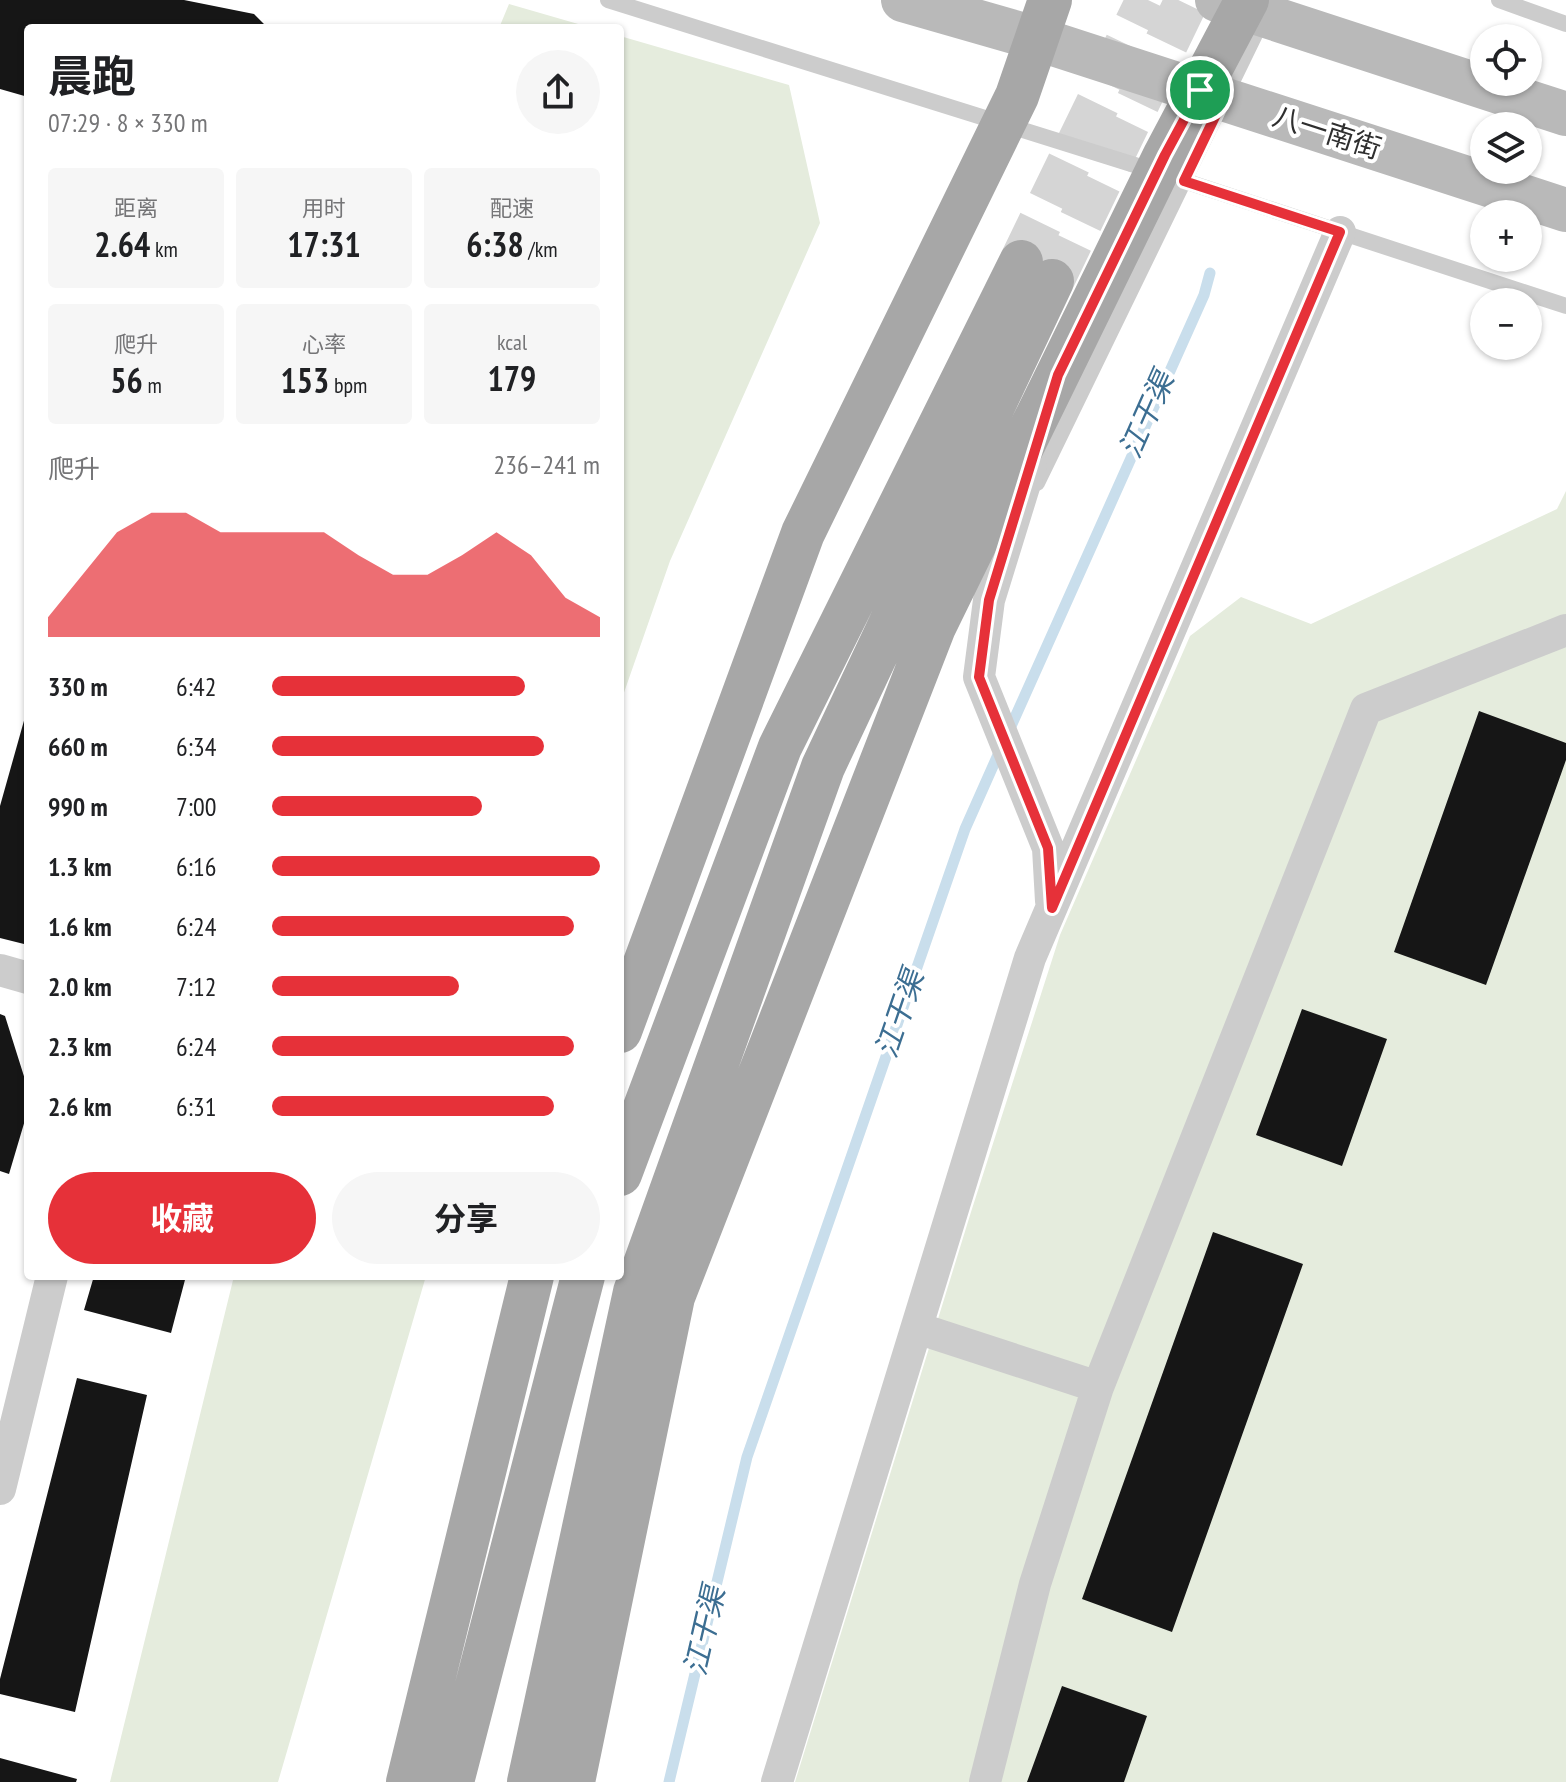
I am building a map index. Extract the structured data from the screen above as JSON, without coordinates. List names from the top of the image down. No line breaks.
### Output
{"streets":{"main road":["八一南街"]},"water":["江干渠"],"page":{"map_buttons":["+","−"],"heading":["晨跑","07:29 · 8 × 330 m"],"stats":[["距离","2.64 km"],["用时","17:31"],["配速","6:38 /km"],["爬升","56 m"],["心率","153 bpm"],["kcal","179"]],"chart":["爬升","236–241 m"],"list":[{"name":"330 m","note":"6:42"},{"name":"660 m","note":"6:34"},{"name":"990 m","note":"7:00"},{"name":"1.3 km","note":"6:16"},{"name":"1.6 km","note":"6:24"},{"name":"2.0 km","note":"7:12"},{"name":"2.3 km","note":"6:24"},{"name":"2.6 km","note":"6:31"}],"buttons":["收藏","分享"]}}
